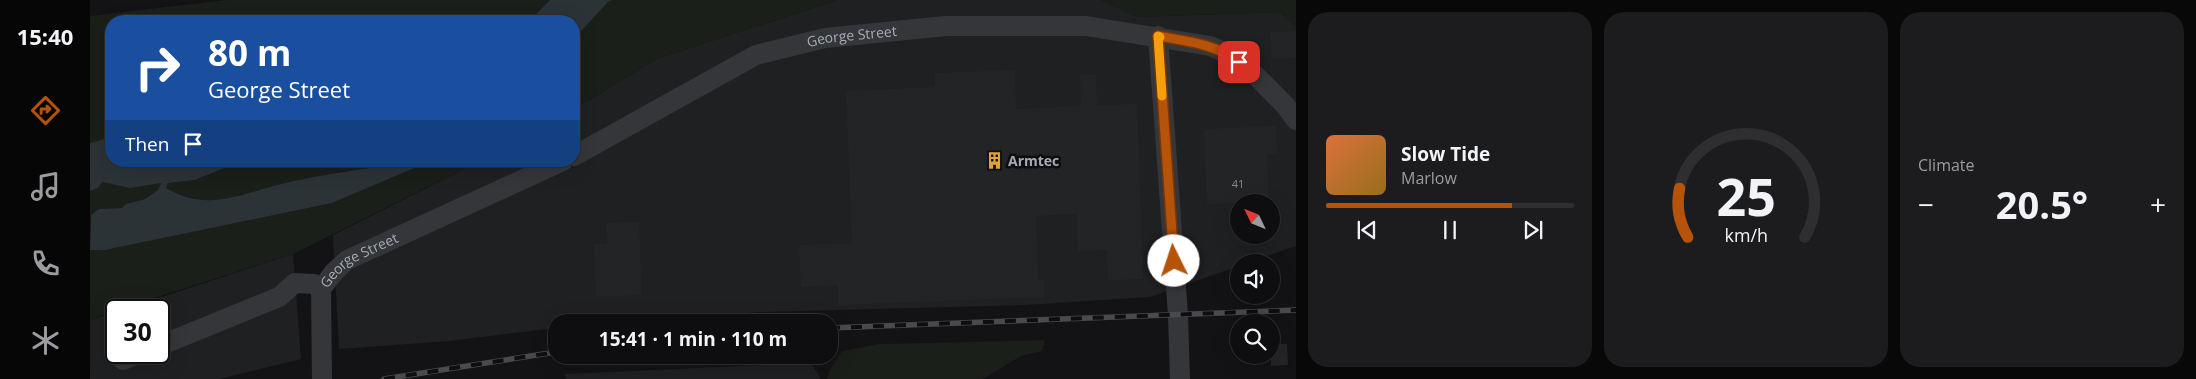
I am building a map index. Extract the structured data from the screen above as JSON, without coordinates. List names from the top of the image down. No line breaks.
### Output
{"streets":{"street":["George Street"]},"places":{"building":["Armtec"]},"house_numbers":["41"],"north":"top left","page":{"tabs":"15:40","tile":"Climate","turn":["80 m","George Street"],"then":"Then","song":["Slow Tide","Marlow"],"heat":["−","20.5°","+"],"limit":"30","trip":"15:41 · 1 min · 110 m","gauge":["25","km/h"]}}
